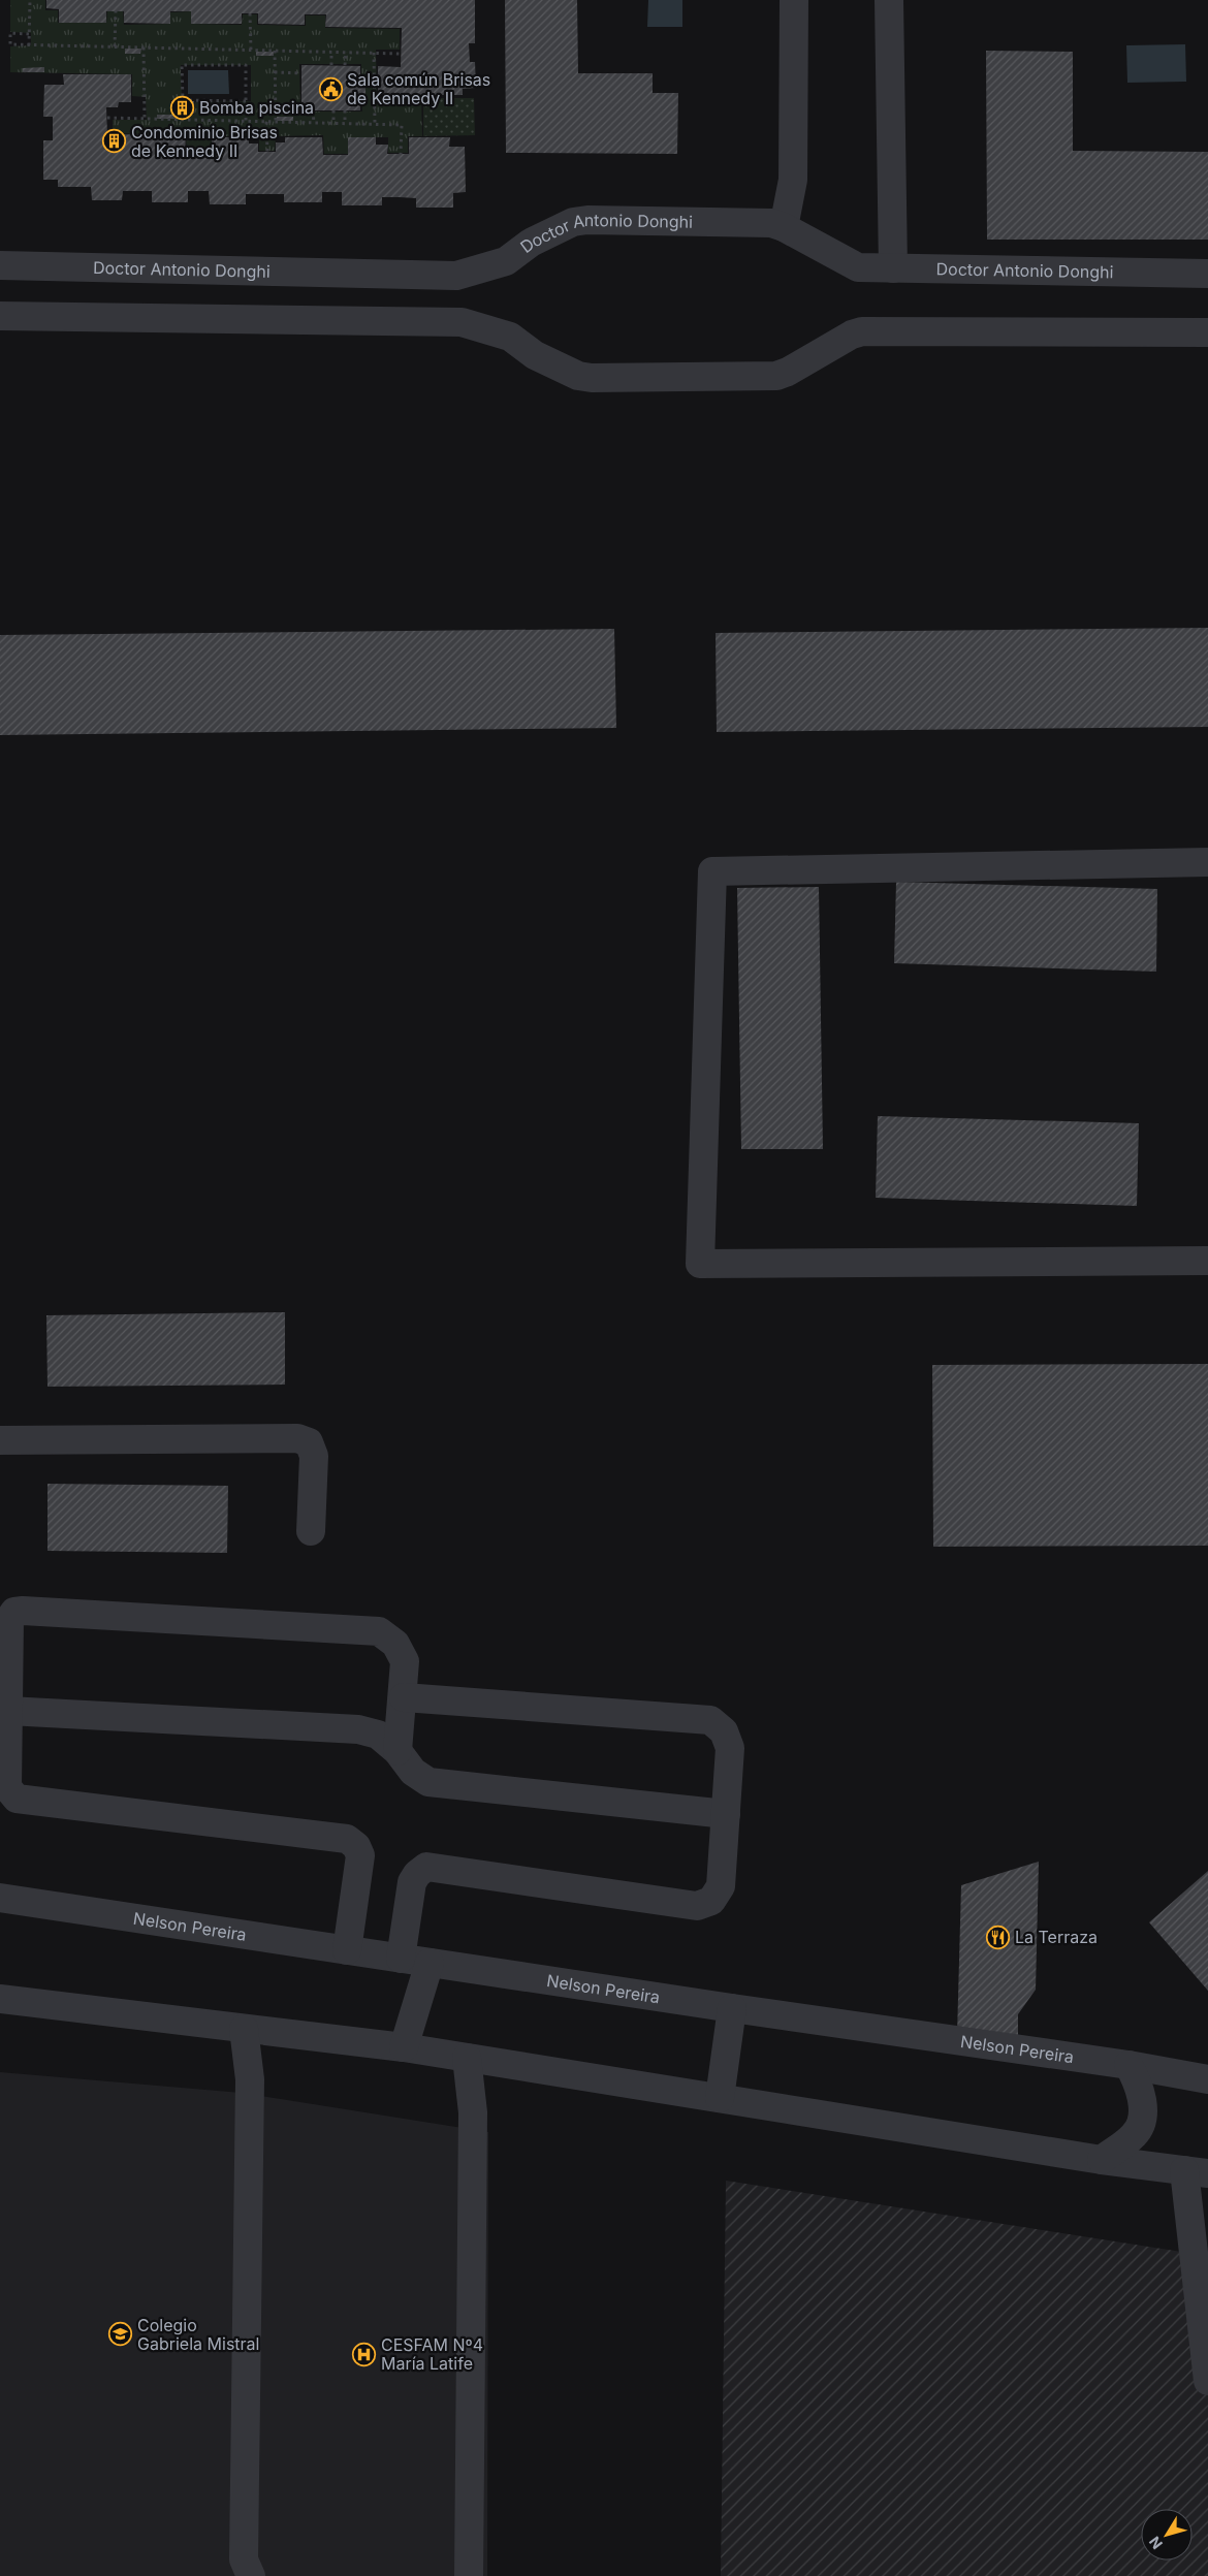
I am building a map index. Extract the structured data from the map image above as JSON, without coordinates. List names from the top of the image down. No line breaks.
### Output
{"streets":{"street":["Doctor Antonio Donghi","Nelson Pereira"]},"places":{"public building":["Sala común Brisas de Kennedy II"],"building":["Bomba piscina","Condominio Brisas de Kennedy II"],"restaurant":["La Terraza"],"school or university":["Colegio Gabriela Mistral"],"hospital":["CESFAM Nº4 María Latife"]},"north":"bottom left"}
